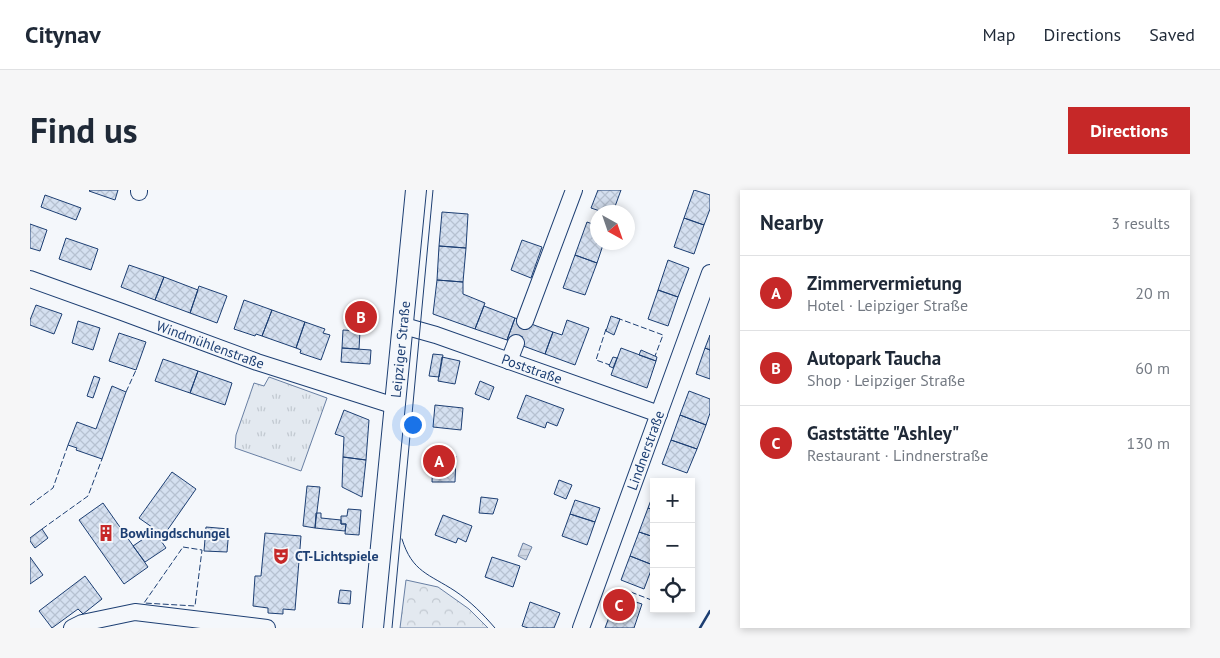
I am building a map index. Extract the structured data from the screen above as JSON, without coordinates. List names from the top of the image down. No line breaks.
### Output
{"streets":{"main road":["Leipziger Straße"],"street":["Windmühlenstraße","Poststraße","Lindnerstraße"]},"crossings":[["Windmühlenstraße","Leipziger Straße"],["Leipziger Straße","Poststraße"],["Poststraße","Lindnerstraße"]],"places":{"building":["Bowlingdschungel"],"theatre":["CT-Lichtspiele"]},"north":"bottom right","page":{"header":"Citynav","nav":["Map","Directions","Saved"],"title":"Find us","buttons":"Directions","heading":["Nearby","3 results"],"list":[{"mark":"A","name":"Zimmervermietung","note":"Hotel · Leipziger Straße","value":"20 m"},{"mark":"B","name":"Autopark Taucha","note":"Shop · Leipziger Straße","value":"60 m"},{"mark":"C","name":"Gaststätte \"Ashley\"","note":"Restaurant · Lindnerstraße","value":"130 m"}],"pins":["B","A","C"],"map_buttons":["+","−"]}}
